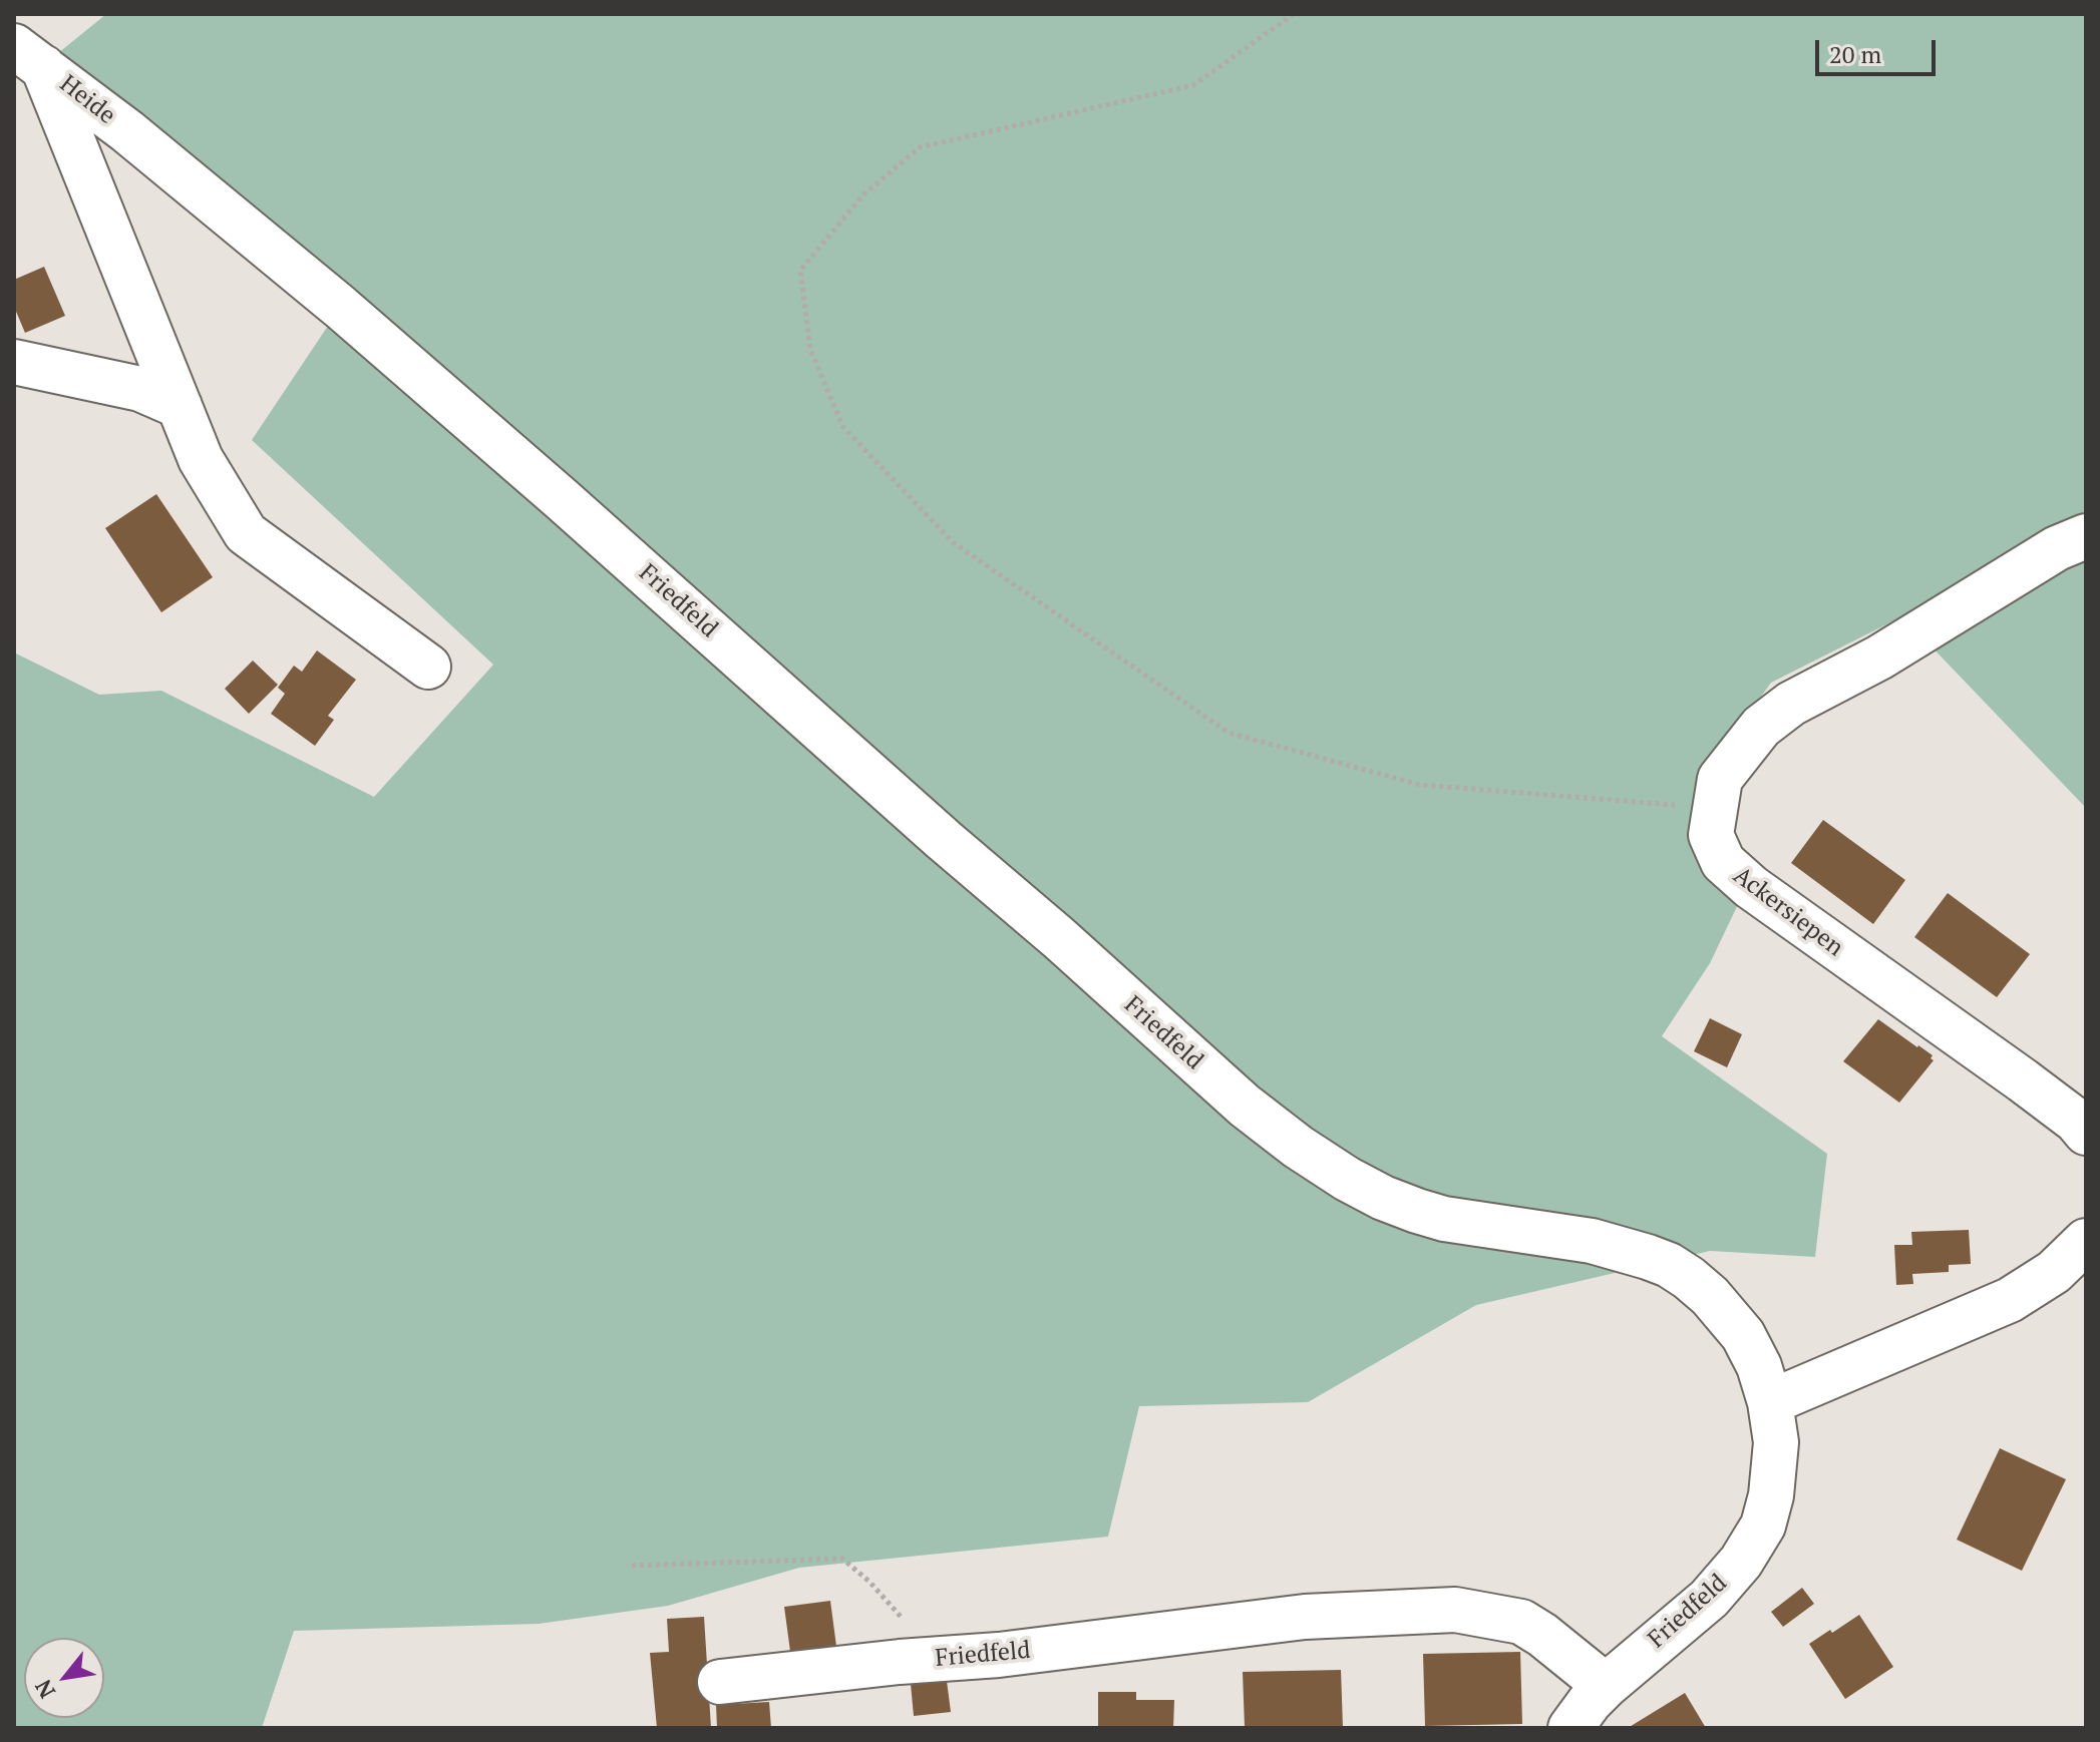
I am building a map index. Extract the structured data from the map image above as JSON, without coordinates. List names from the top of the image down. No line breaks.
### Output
{"streets":{"street":["Heide","Friedfeld","Ackersiepen"]},"crossings":[["Heide","Friedfeld"]],"scale_bar":"20 m","north":"bottom left"}
